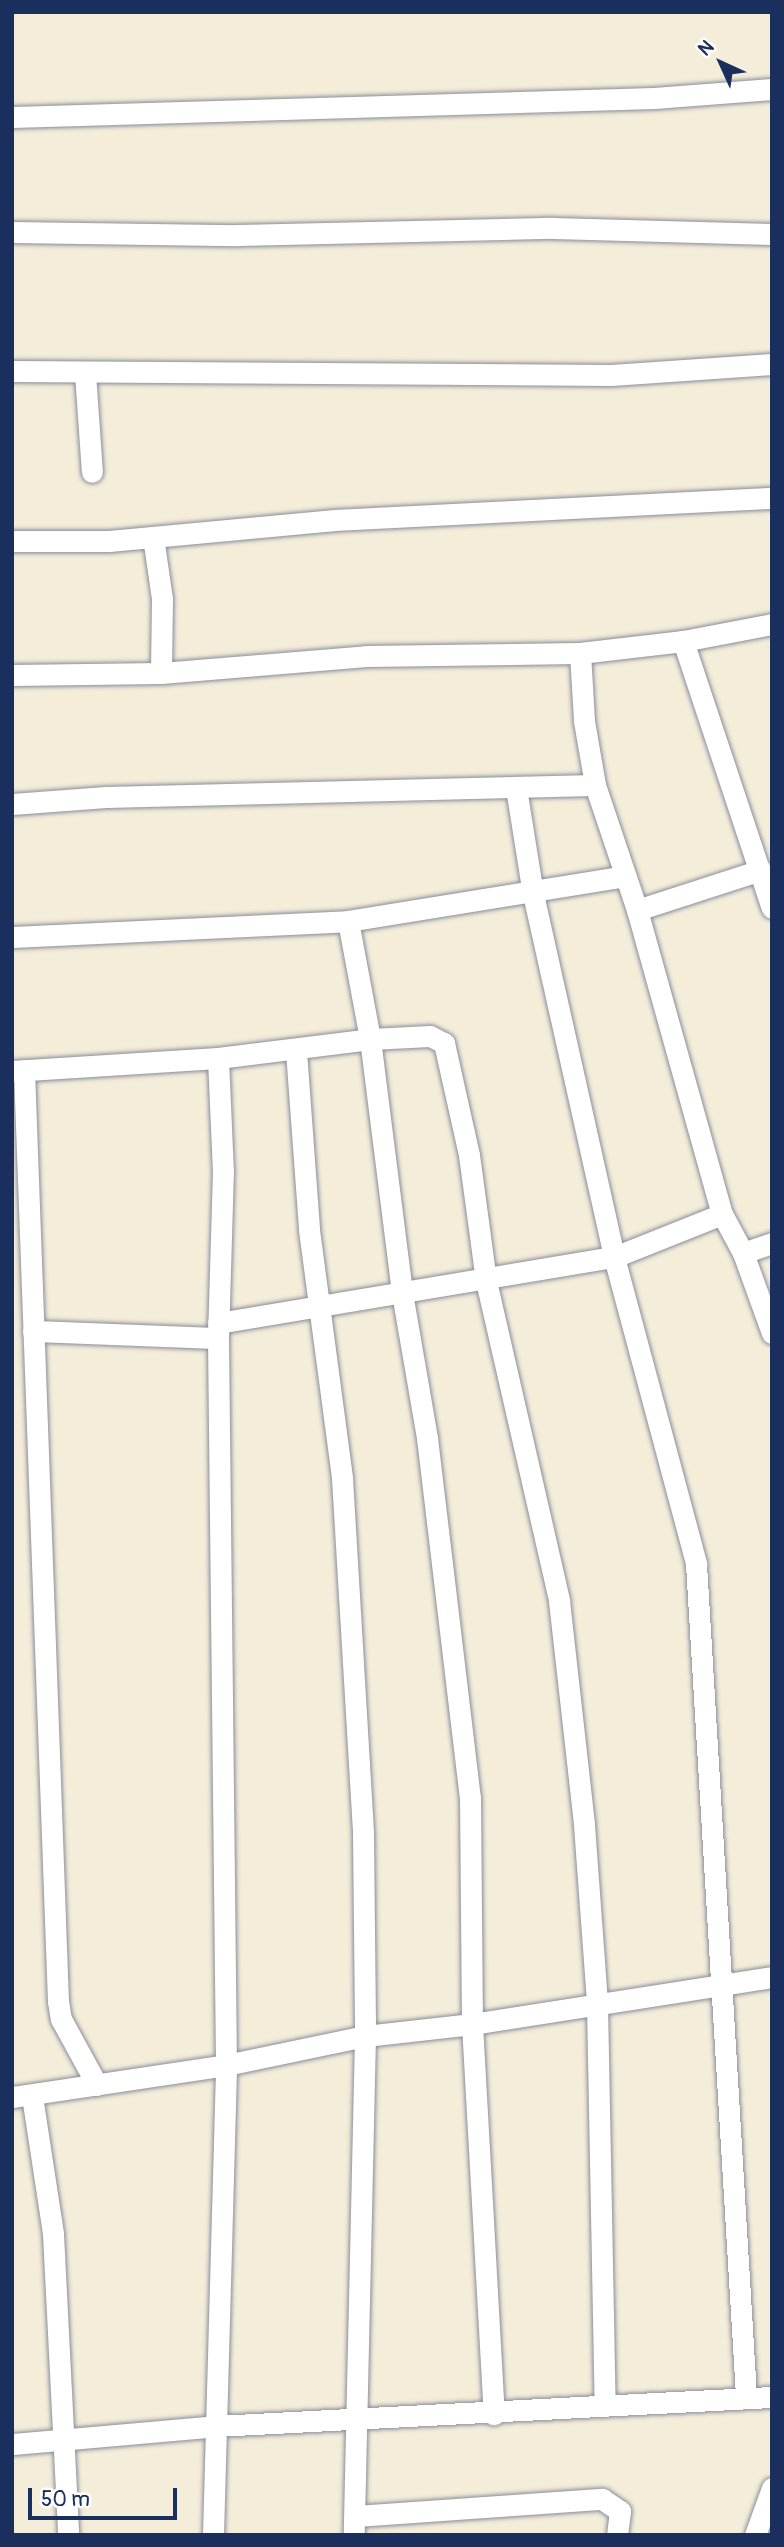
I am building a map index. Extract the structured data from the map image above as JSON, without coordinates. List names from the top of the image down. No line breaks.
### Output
{"scale_bar":"50 m","north":"top left"}
